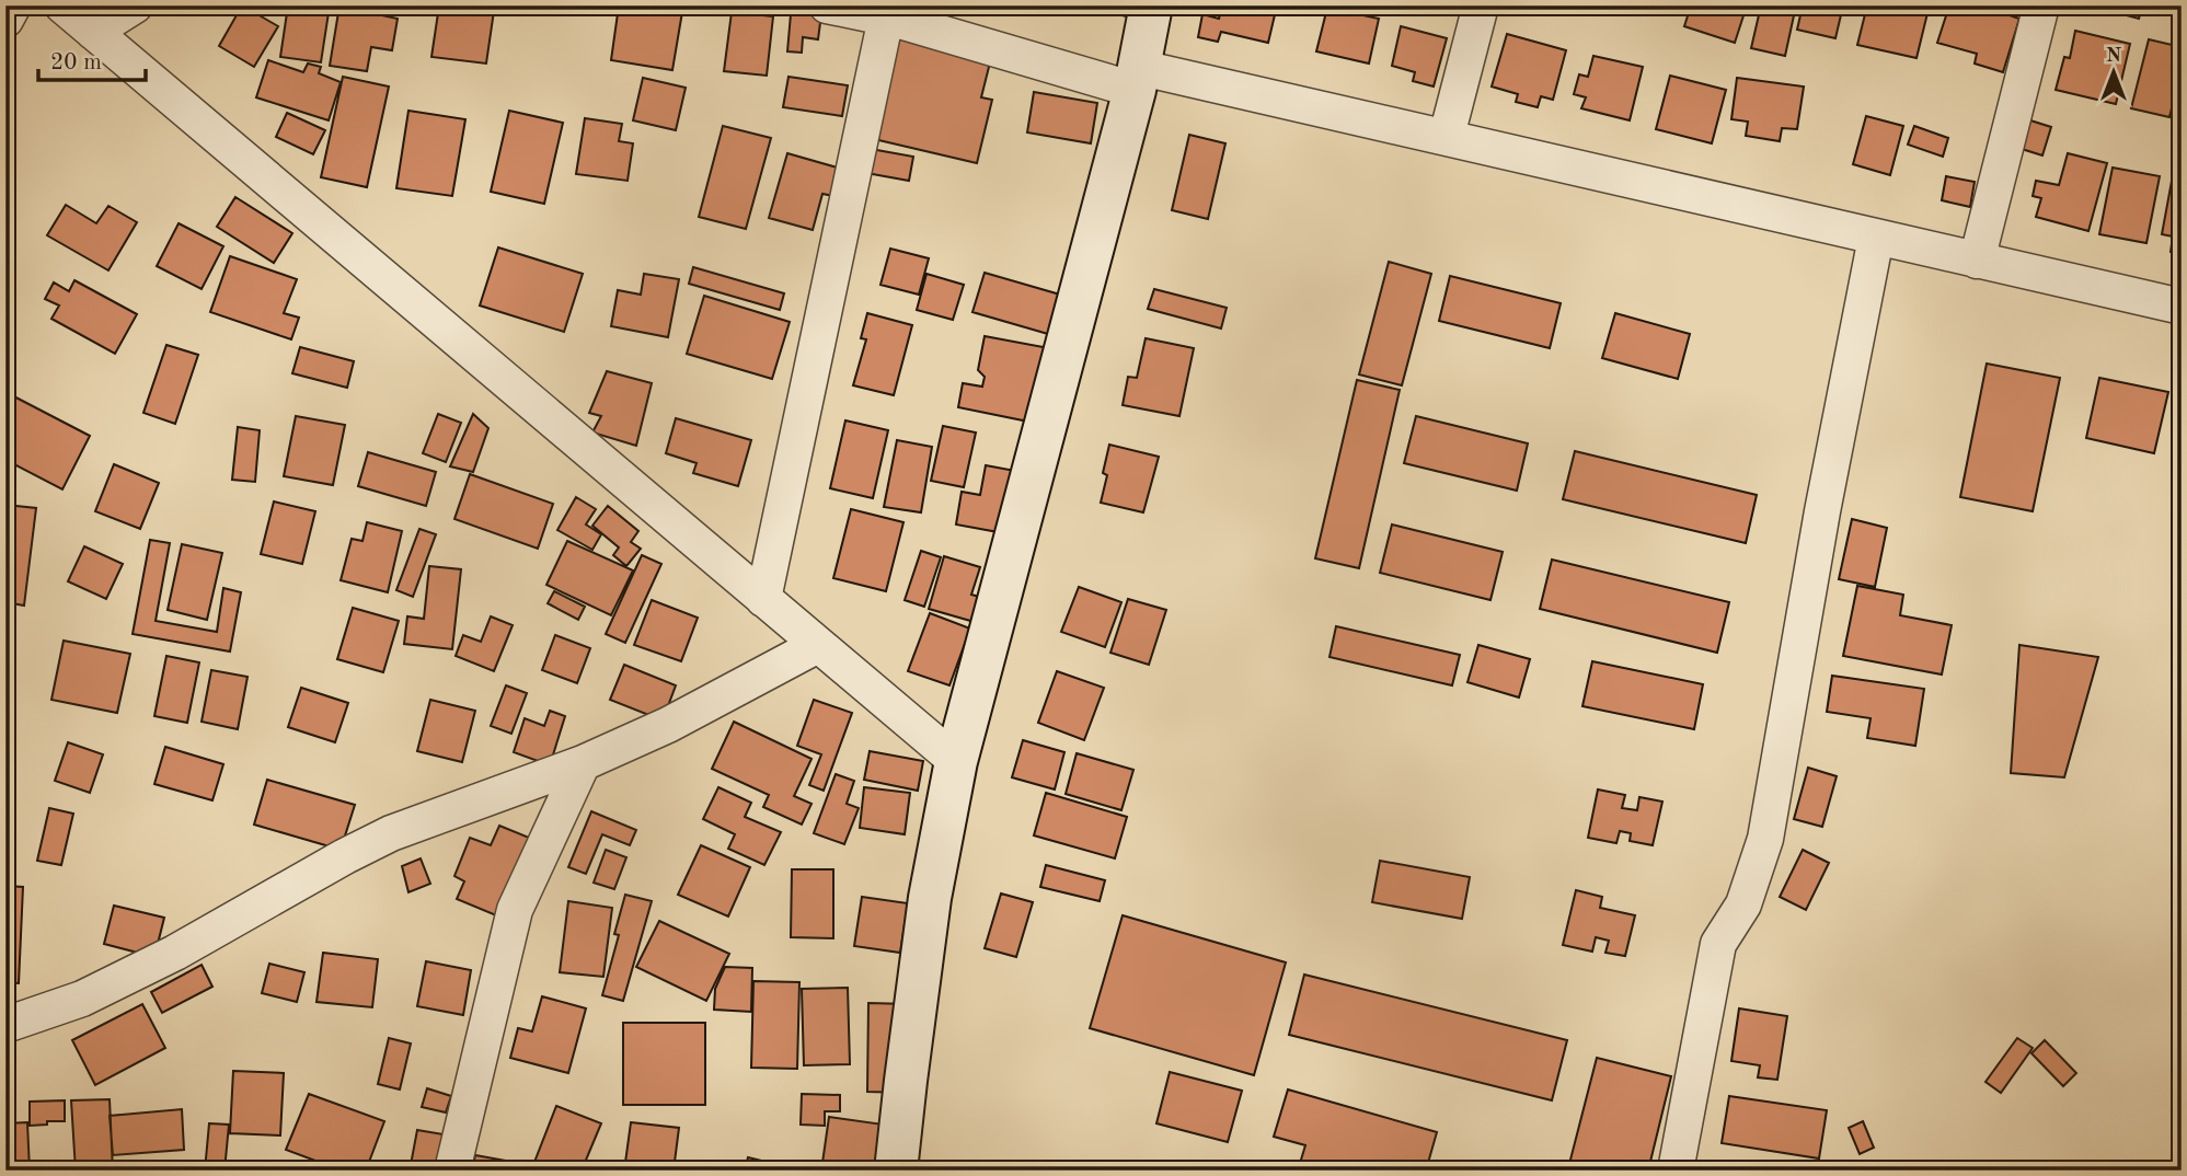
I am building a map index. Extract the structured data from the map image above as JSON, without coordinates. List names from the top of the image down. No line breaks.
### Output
{"scale_bar":"20 m","north":"top"}
